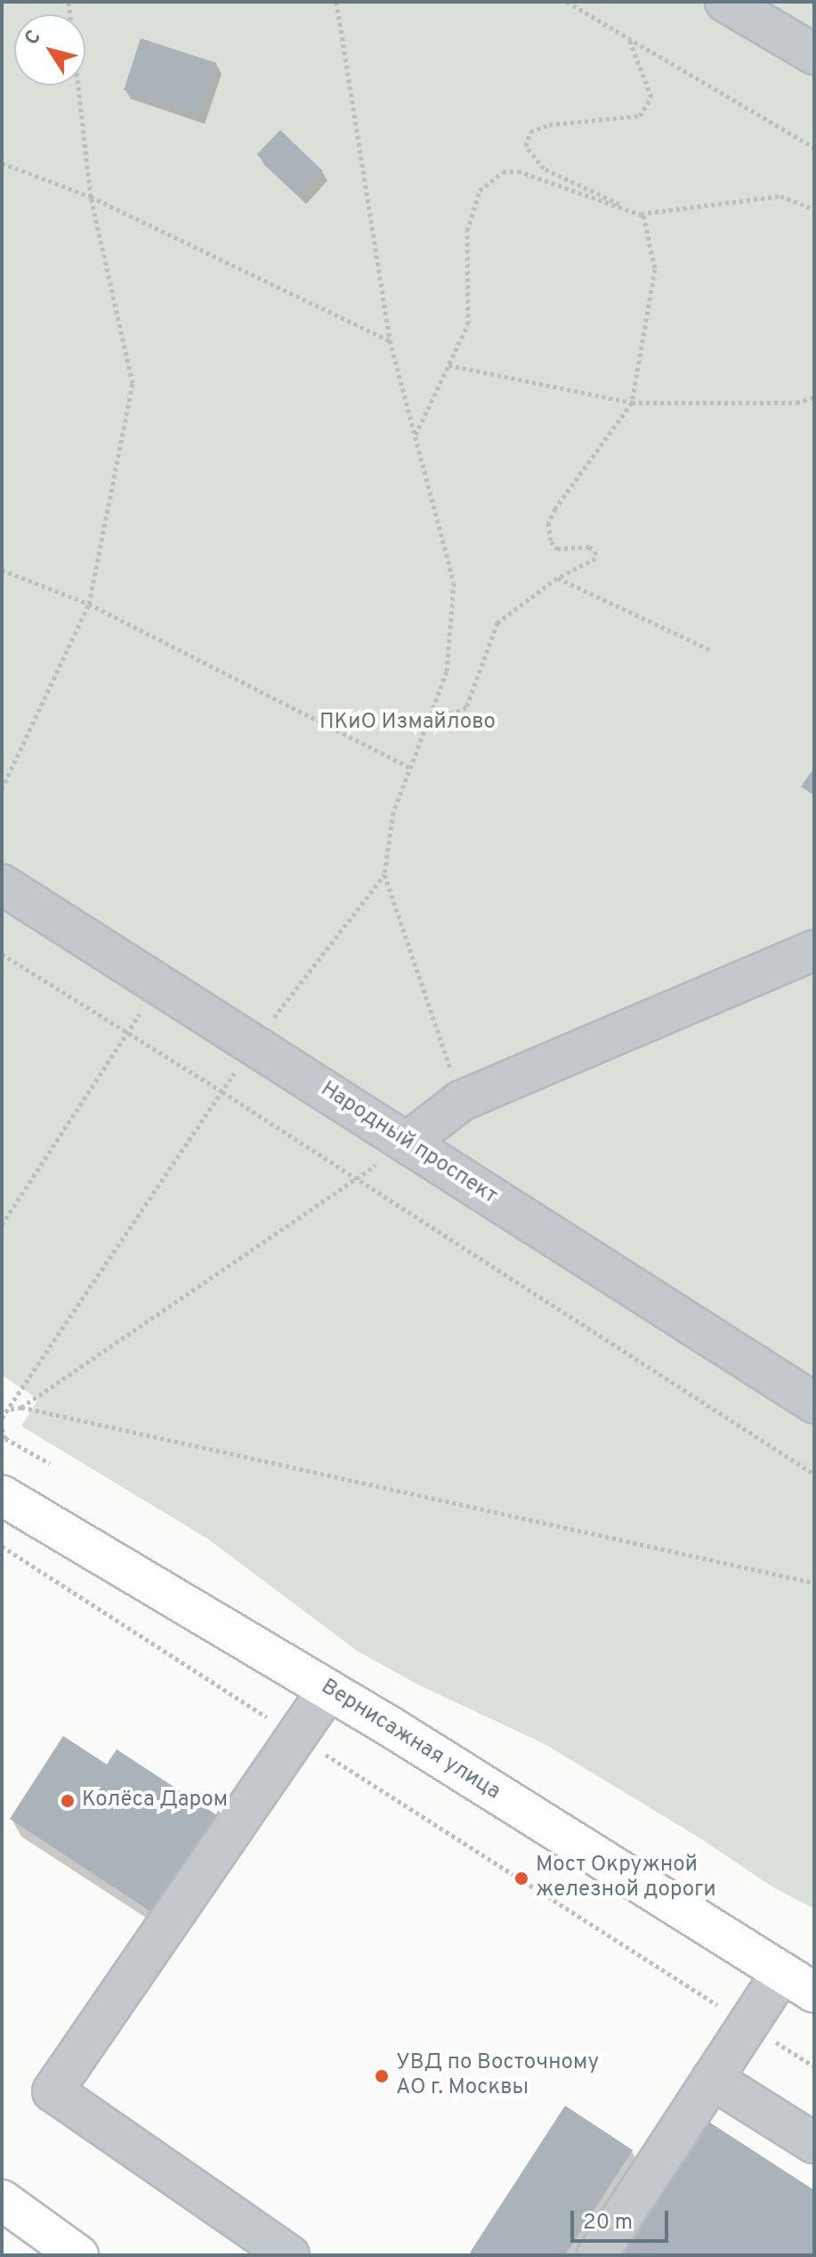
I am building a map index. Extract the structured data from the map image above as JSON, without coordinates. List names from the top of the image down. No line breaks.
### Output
{"streets":{"main road":["Вернисажная улица"],"street":["Народный проспект"]},"parks":["ПКиО Измайлово"],"places":["Колёса Даром","Мост Окружной железной дороги","УВД по Восточному АО г. Москвы"],"scale_bar":"20 m","north":"top left"}
